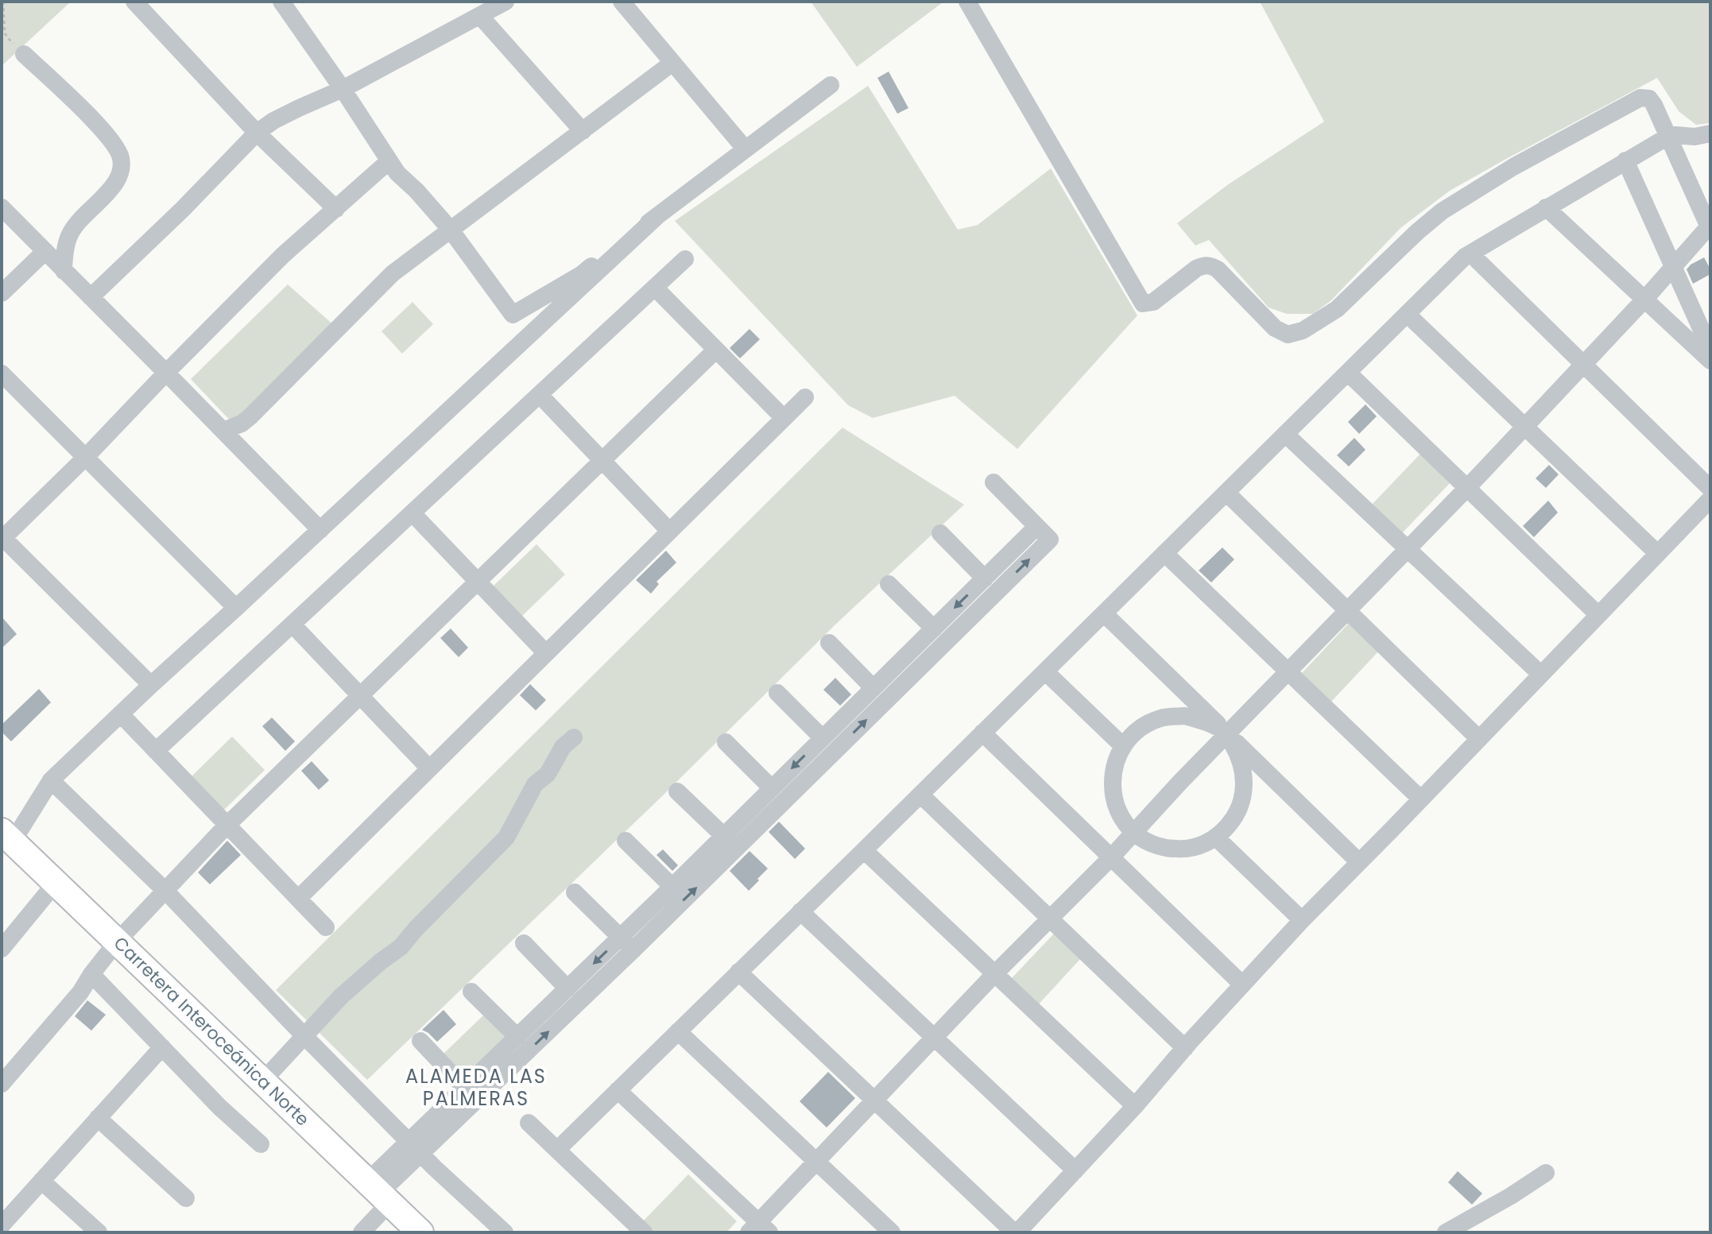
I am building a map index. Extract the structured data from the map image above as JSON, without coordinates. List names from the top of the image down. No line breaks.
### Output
{"streets":{"highway":["Carretera Interoceánica Norte"]},"districts":["ALAMEDA LAS PALMERAS"]}
